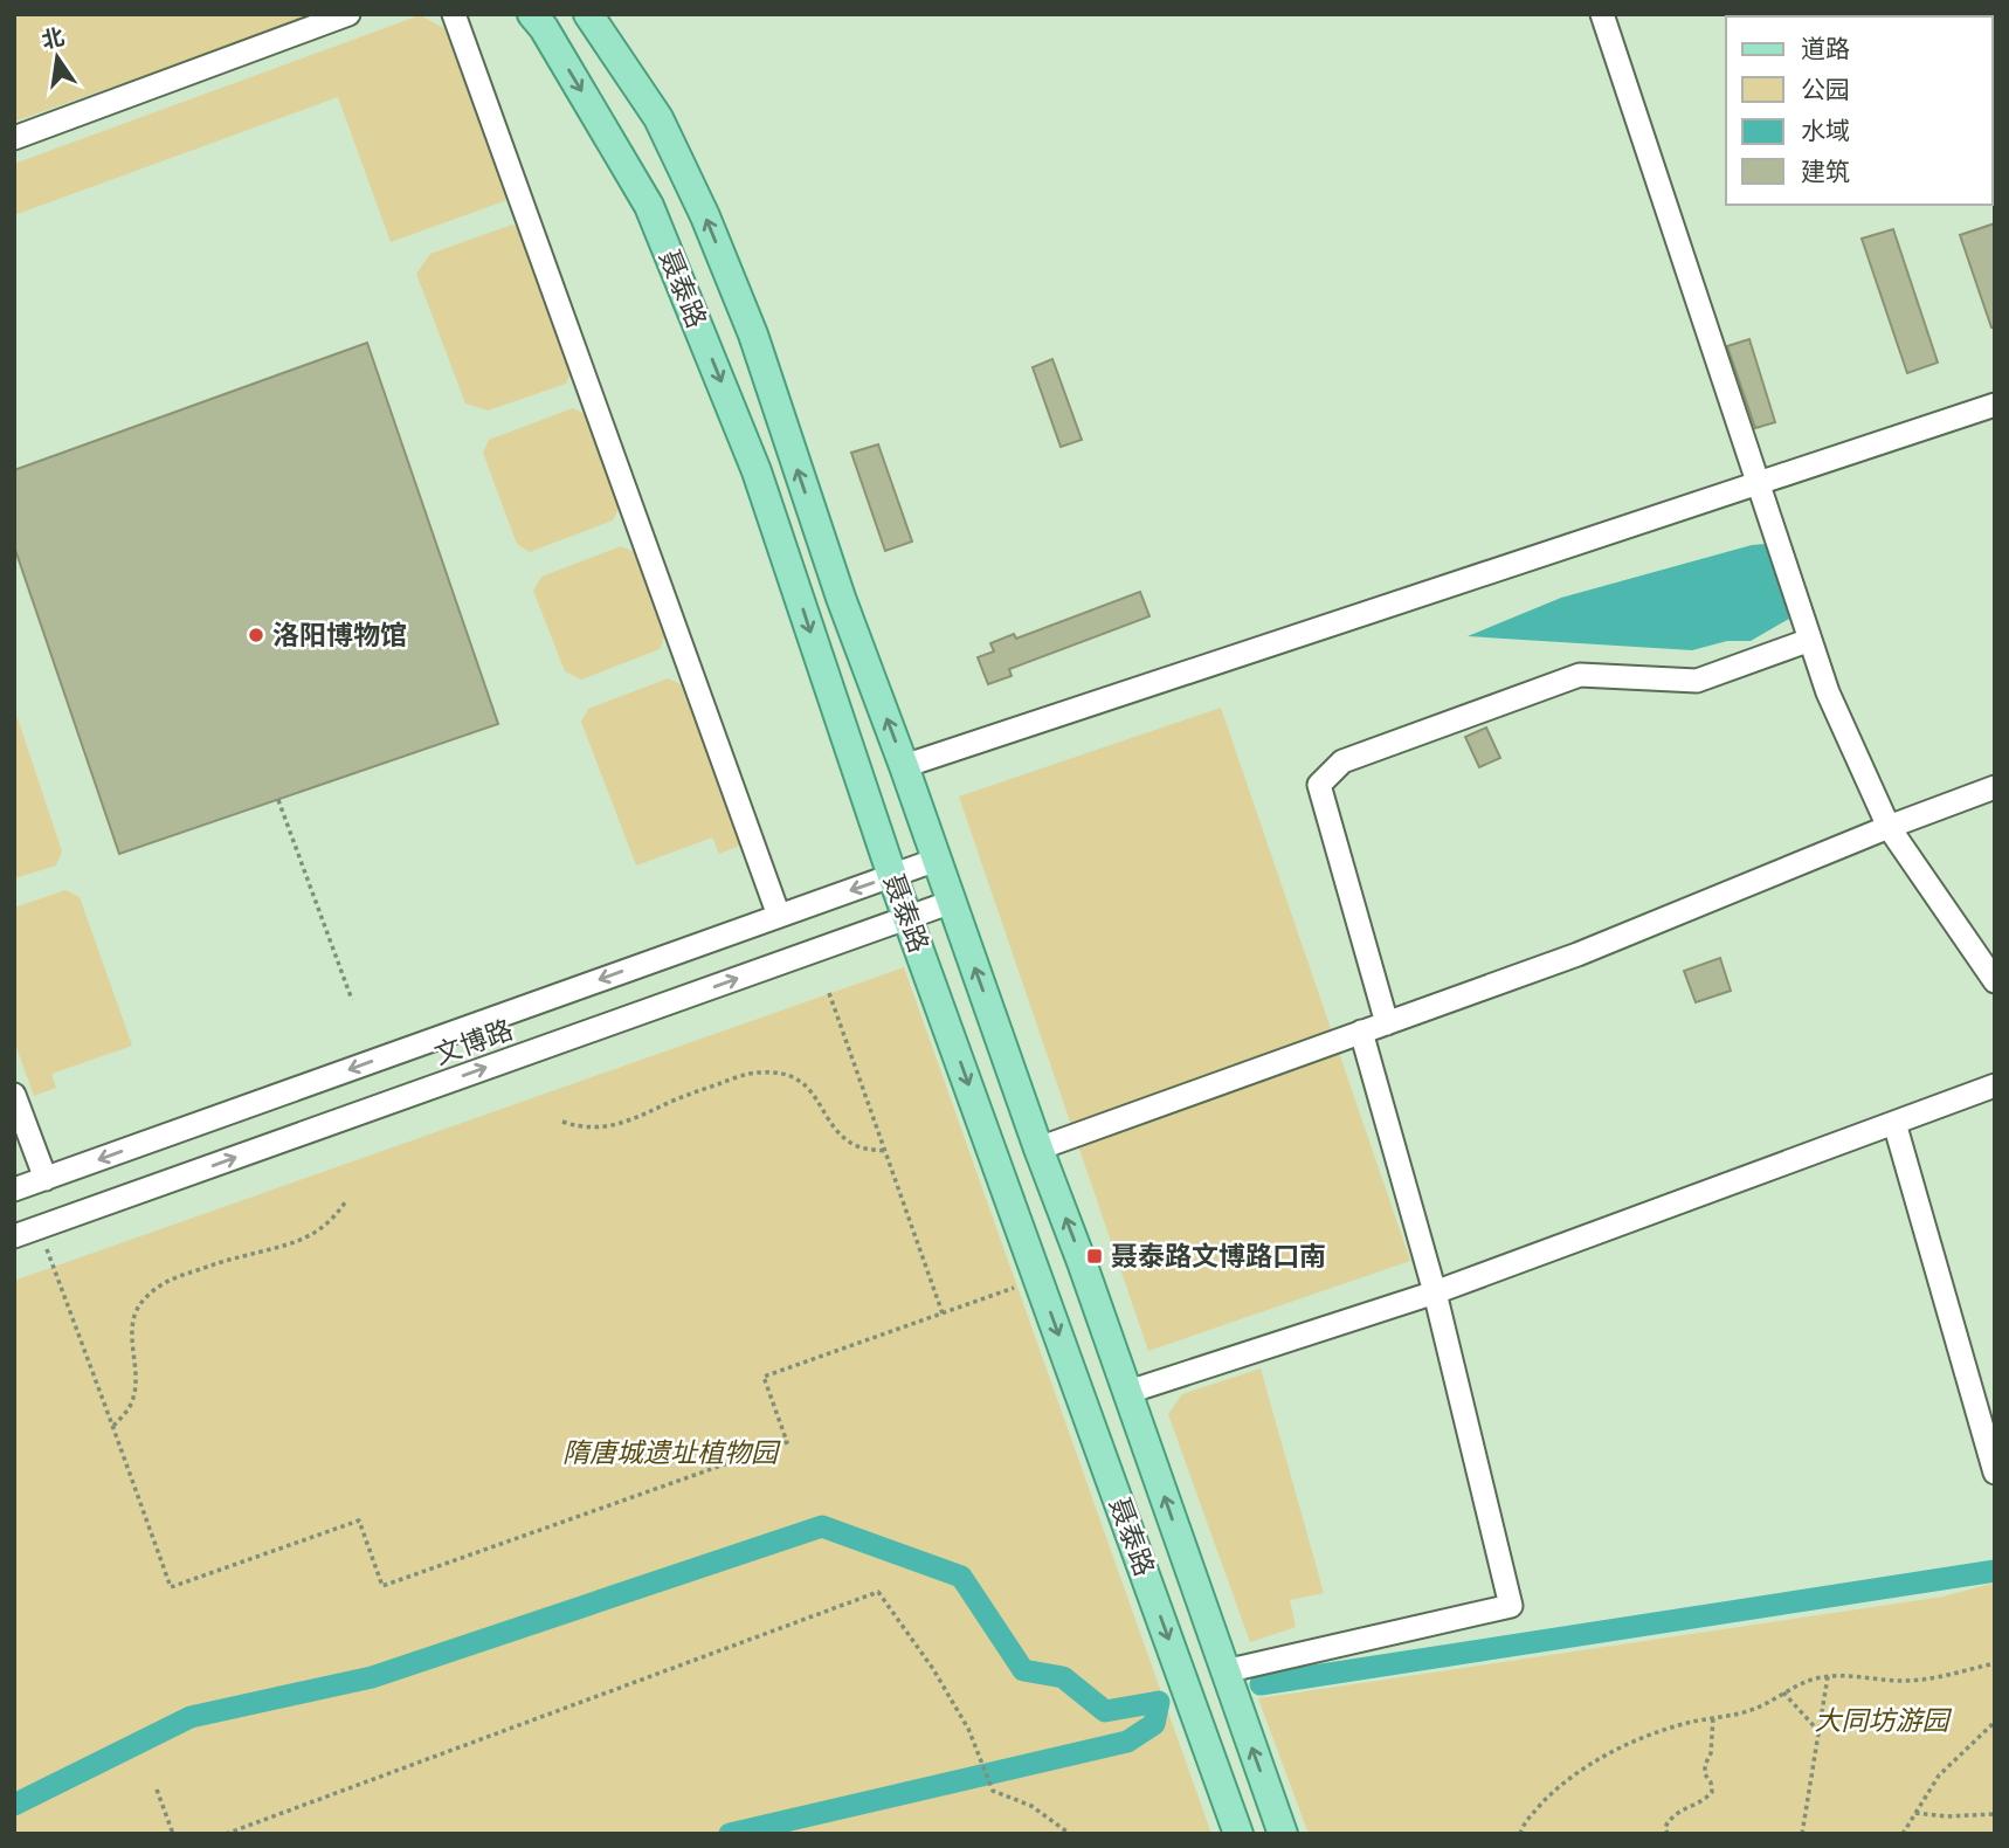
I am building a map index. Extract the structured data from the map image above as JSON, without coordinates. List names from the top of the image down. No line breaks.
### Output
{"streets":{"main road":["聂泰路"],"street":["文博路"]},"crossings":[["聂泰路","文博路"]],"parks":["隋唐城遗址植物园","大同坊游园"],"places":{"other":["洛阳博物馆"],"transit":["聂泰路文博路口南"]},"legend":["道路","公园","水域","建筑"],"north":"top"}
